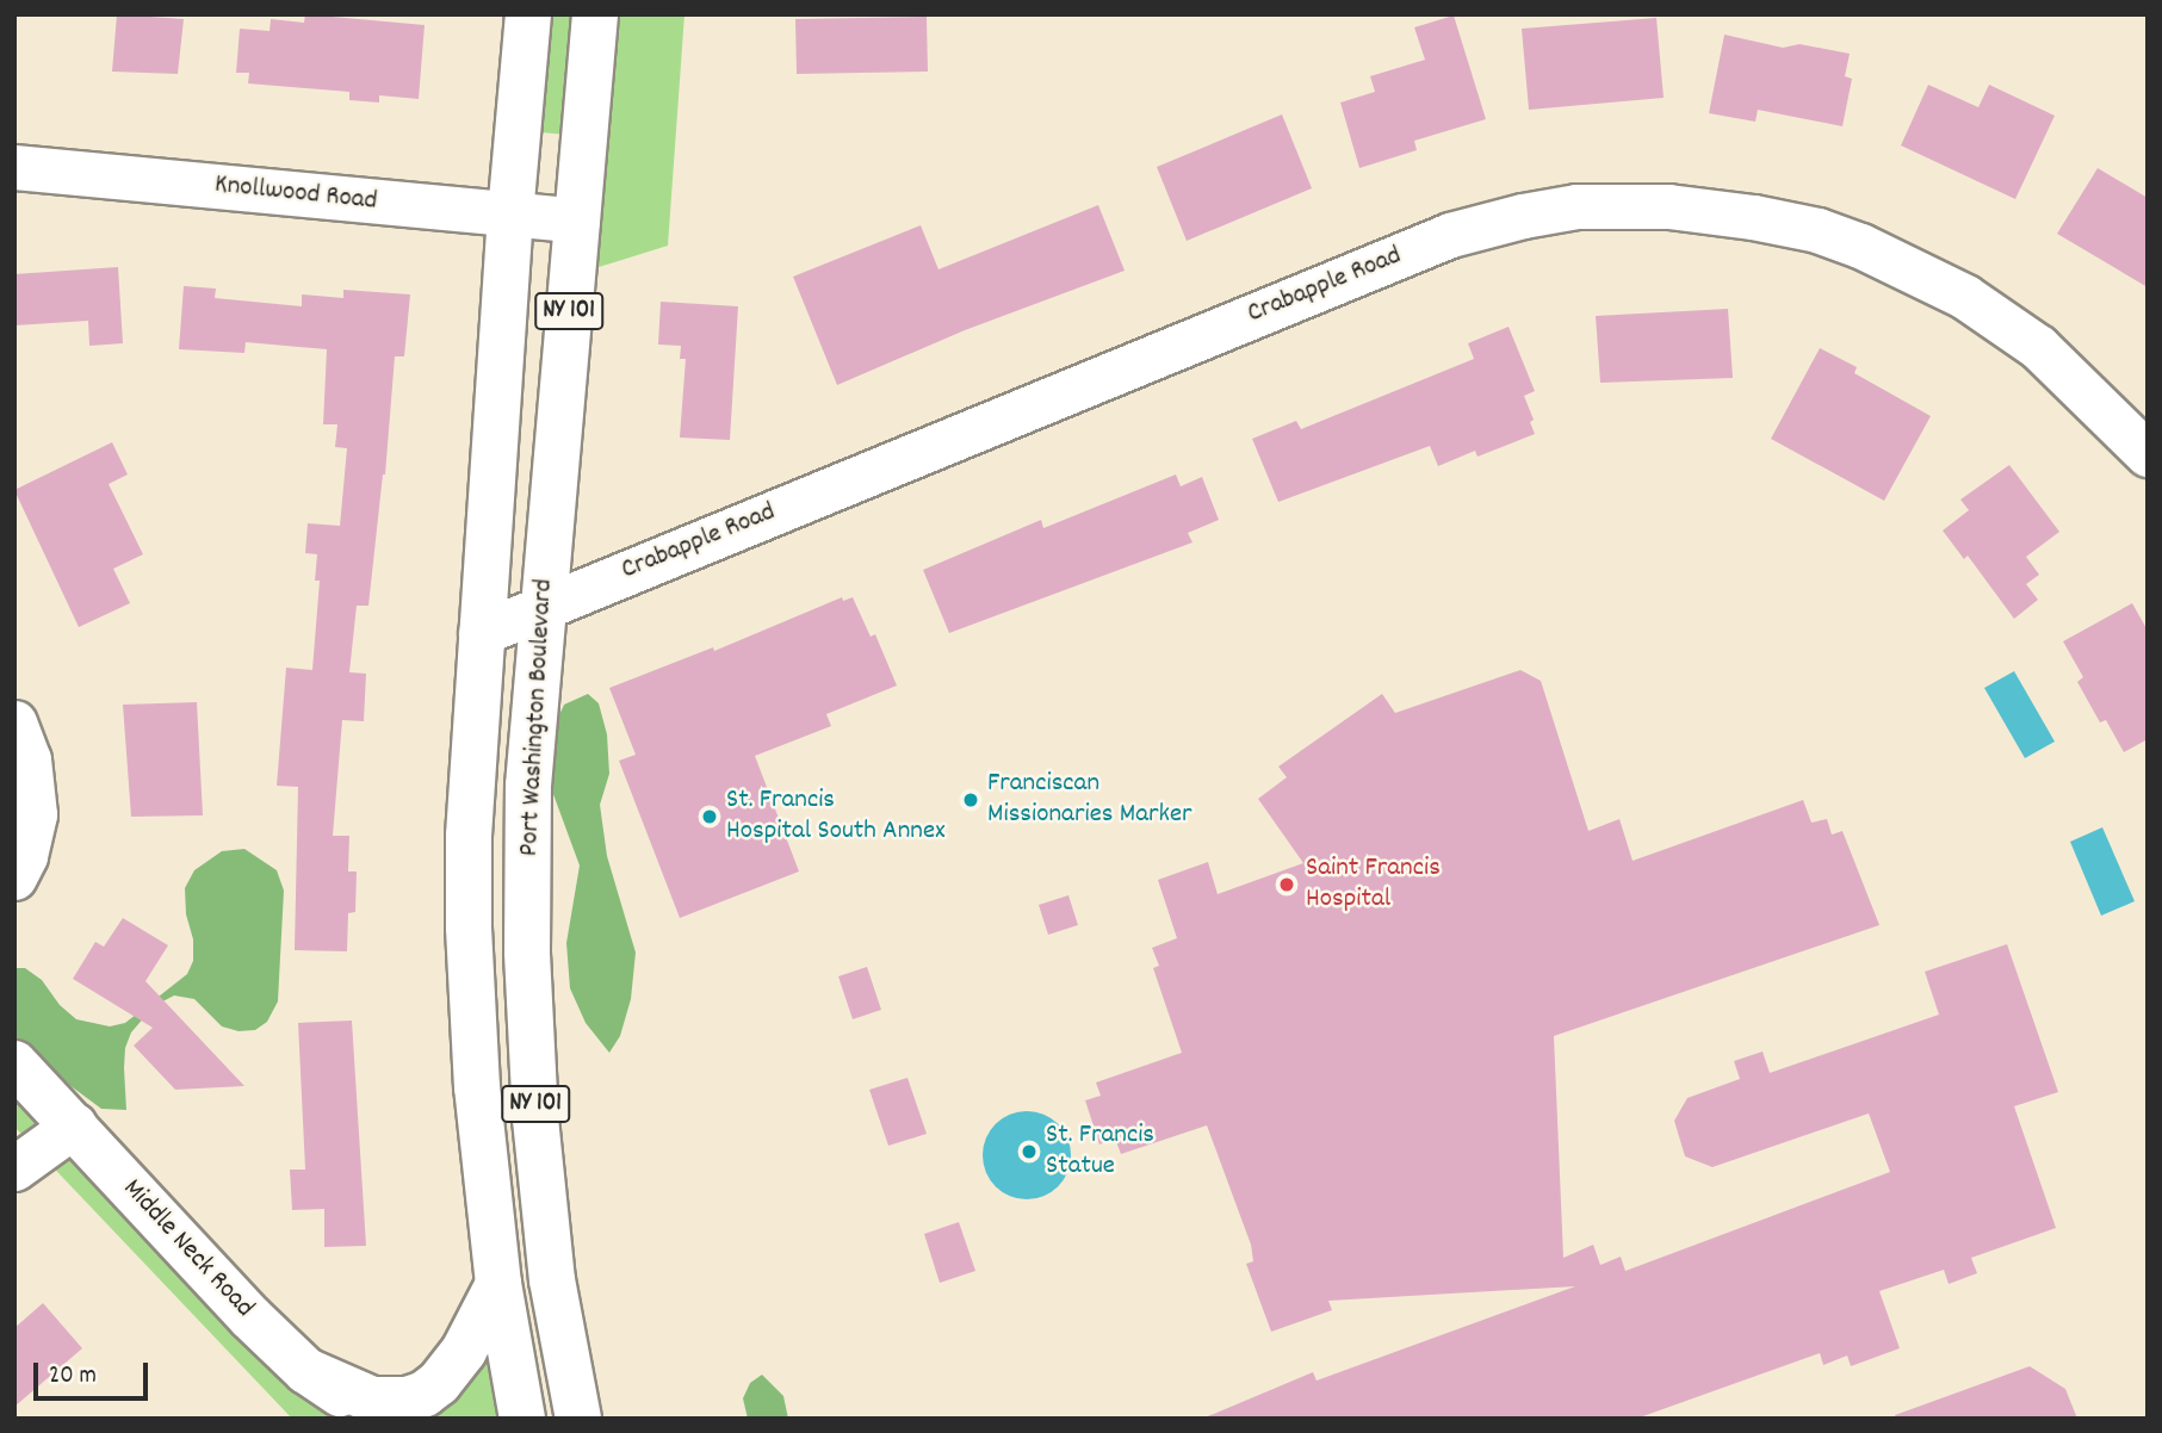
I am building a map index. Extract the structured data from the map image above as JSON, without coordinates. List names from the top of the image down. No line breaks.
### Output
{"streets":{"main road":["NY 101","Port Washington Boulevard","Middle Neck Road"],"street":["Knollwood Road","Crabapple Road"]},"crossings":[["Knollwood Road","NY 101"],["Knollwood Road","Port Washington Boulevard"],["Crabapple Road","NY 101"],["Crabapple Road","Port Washington Boulevard"]],"places":["Franciscan Missionaries Marker","St. Francis Hospital South Annex","Saint Francis Hospital","St. Francis Statue"],"scale_bar":"20 m"}
